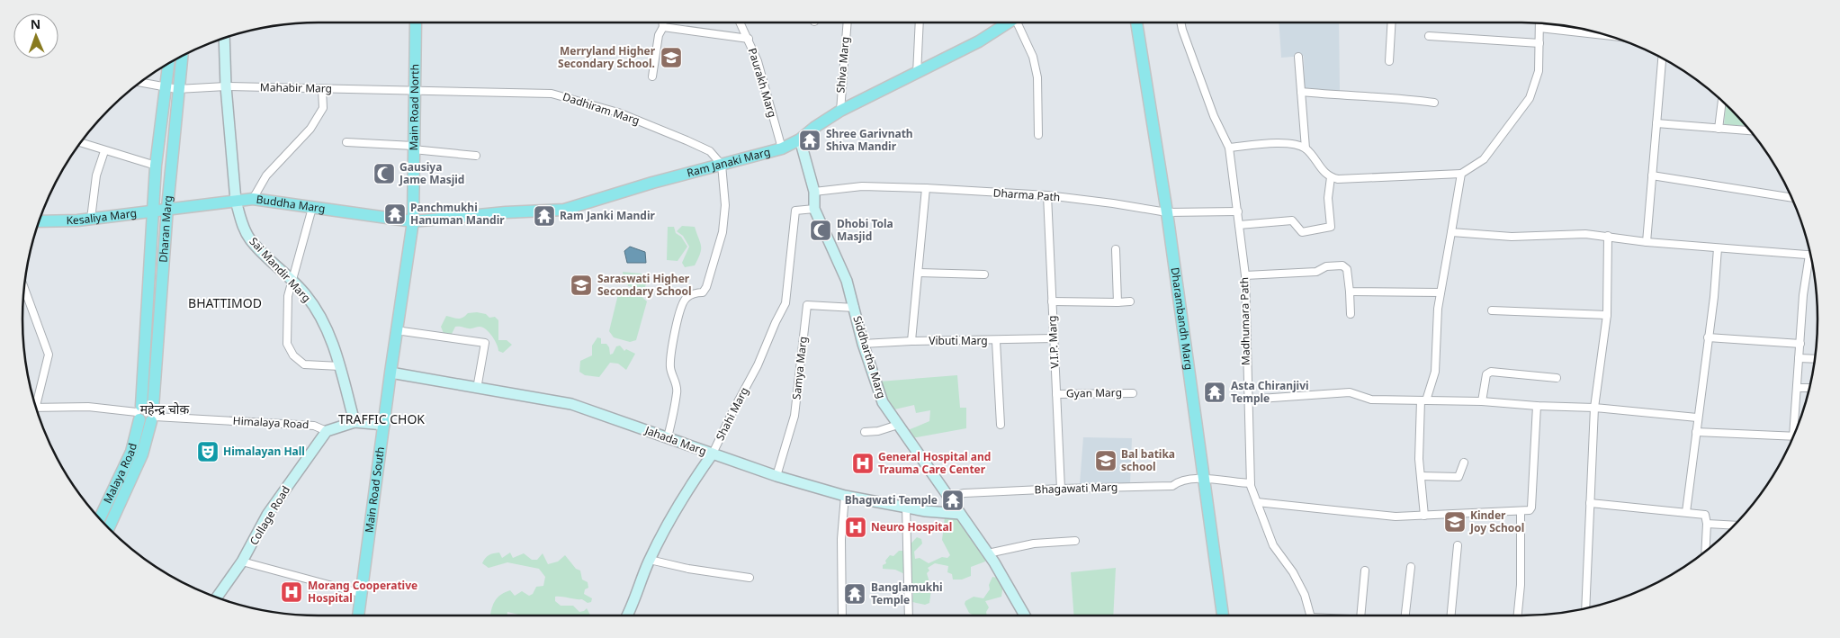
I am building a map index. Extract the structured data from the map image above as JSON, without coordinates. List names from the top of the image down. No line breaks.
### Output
{"streets":{"main road":["Main Road North","Ram Janaki Marg","Buddha Marg","Kesaliya Marg","Dharan Marg","Dharambandh Marg","Malaya Road","Main Road South"],"street":["Shiva Marg","Paurakh Marg","Mahabir Marg","Dadhiram Marg","Dharma Path","Sai Mandir Marg","Madhumara Path","Vibuti Marg","V.I.P. Marg","Siddhartha Marg","Samya Marg","Gyan Marg","Shahi Marg","Himalaya Road","Jahada Marg","Bhagawati Marg","Collage Road"]},"crossings":[["Shiva Marg","Ram Janaki Marg"],["Paurakh Marg","Ram Janaki Marg"],["Mahabir Marg","Main Road North"],["Mahabir Marg","Dadhiram Marg"],["Mahabir Marg","Dharan Marg"],["Mahabir Marg","Sai Mandir Marg"],["Main Road North","Dadhiram Marg"],["Main Road North","Ram Janaki Marg"],["Main Road North","Buddha Marg"],["Main Road North","Main Road South"],["Dadhiram Marg","Ram Janaki Marg"],["Ram Janaki Marg","Buddha Marg"],["Ram Janaki Marg","Siddhartha Marg"],["Ram Janaki Marg","Main Road South"],["Dharma Path","Dharambandh Marg"],["Dharma Path","Madhumara Path"],["Dharma Path","V.I.P. Marg"],["Dharma Path","Siddhartha Marg"],["Buddha Marg","Kesaliya Marg"],["Buddha Marg","Dharan Marg"],["Buddha Marg","Sai Mandir Marg"],["Buddha Marg","Main Road South"],["Kesaliya Marg","Dharan Marg"],["Dharan Marg","Himalaya Road"],["Dharan Marg","Malaya Road"],["Sai Mandir Marg","Himalaya Road"],["Dharambandh Marg","Bhagawati Marg"],["Madhumara Path","Bhagawati Marg"],["Vibuti Marg","V.I.P. Marg"],["Vibuti Marg","Siddhartha Marg"],["V.I.P. Marg","Gyan Marg"],["V.I.P. Marg","Bhagawati Marg"],["Siddhartha Marg","Samya Marg"],["Siddhartha Marg","Shahi Marg"],["Siddhartha Marg","Jahada Marg"],["Siddhartha Marg","Bhagawati Marg"],["Samya Marg","Jahada Marg"],["Shahi Marg","Jahada Marg"],["Himalaya Road","Main Road South"],["Himalaya Road","Collage Road"],["Jahada Marg","Main Road South"]],"districts":["BHATTIMOD","महेन्द्र चोक","TRAFFIC CHOK"],"places":{"school or university":["Merryland Higher Secondary School.","Saraswati Higher Secondary School","Bal batika school","Kinder Joy School"],"temple":["Shree Garivnath Shiva Mandir","Panchmukhi Hanuman Mandir","Ram Janki Mandir","Asta Chiranjivi Temple","Bhagwati Temple","Banglamukhi Temple"],"mosque":["Gausiya Jame Masjid","Dhobi Tola Masjid"],"theatre":["Himalayan Hall"],"hospital":["General Hospital and Trauma Care Center","Neuro Hospital","Morang Cooperative Hospital"]},"north":"top"}
